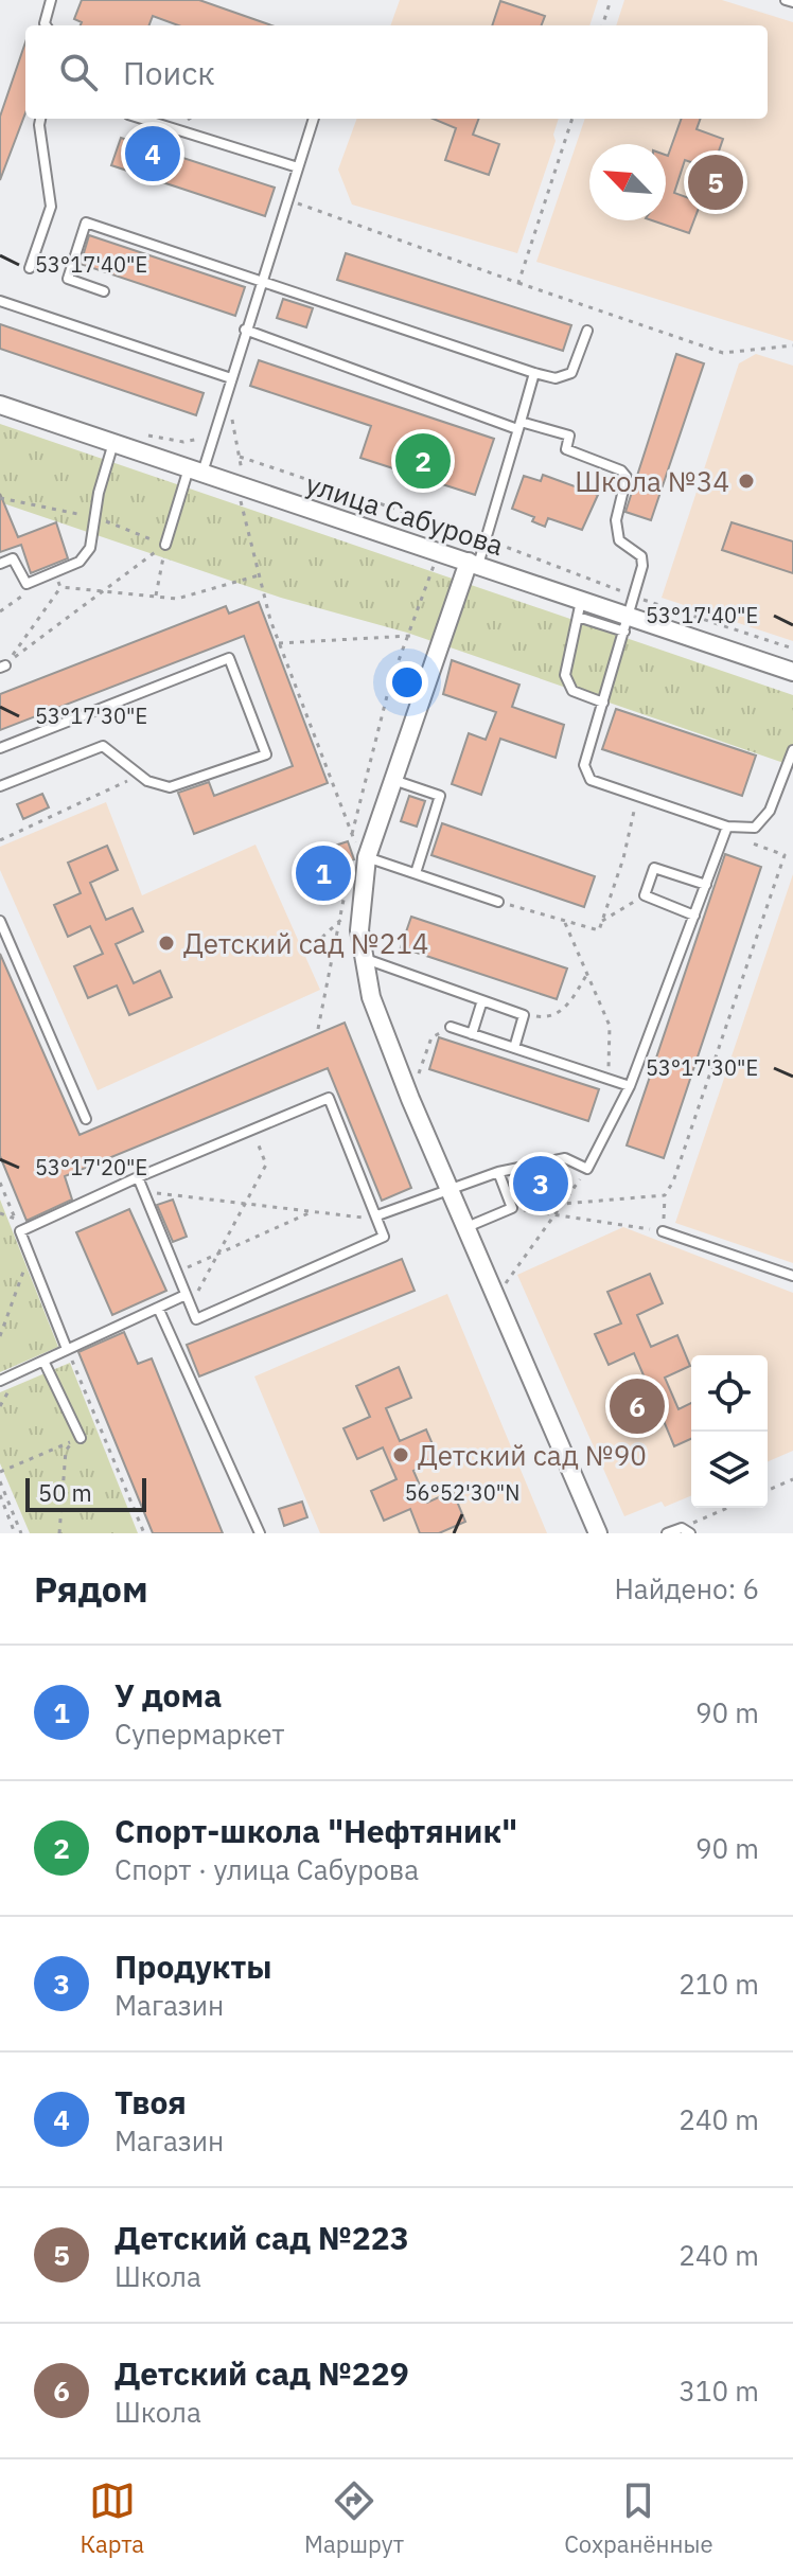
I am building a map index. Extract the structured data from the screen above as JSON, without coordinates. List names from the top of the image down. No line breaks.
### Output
{"streets":{"street":["улица Сабурова"]},"places":["Школа №34","Детский сад №214","Детский сад №90"],"scale_bar":"50 m","north":"top left","page":{"search":"Поиск","pins":["4","5","2","1","3","6"],"scale":"50 m","heading":["Рядом","Найдено: 6"],"list":[{"mark":"1","name":"У дома","note":"Супермаркет","value":"90 m"},{"mark":"2","name":"Спорт-школа \"Нефтяник\"","note":"Спорт · улица Сабурова","value":"90 m"},{"mark":"3","name":"Продукты","note":"Магазин","value":"210 m"},{"mark":"4","name":"Твоя","note":"Магазин","value":"240 m"},{"mark":"5","name":"Детский сад №223","note":"Школа","value":"240 m"},{"mark":"6","name":"Детский сад №229","note":"Школа","value":"310 m"}],"nav":["Карта","Маршрут","Сохранённые"]},"coordinates":["53°17'40\"E","53°17'30\"E","53°17'20\"E","56°52'30\"N"]}
